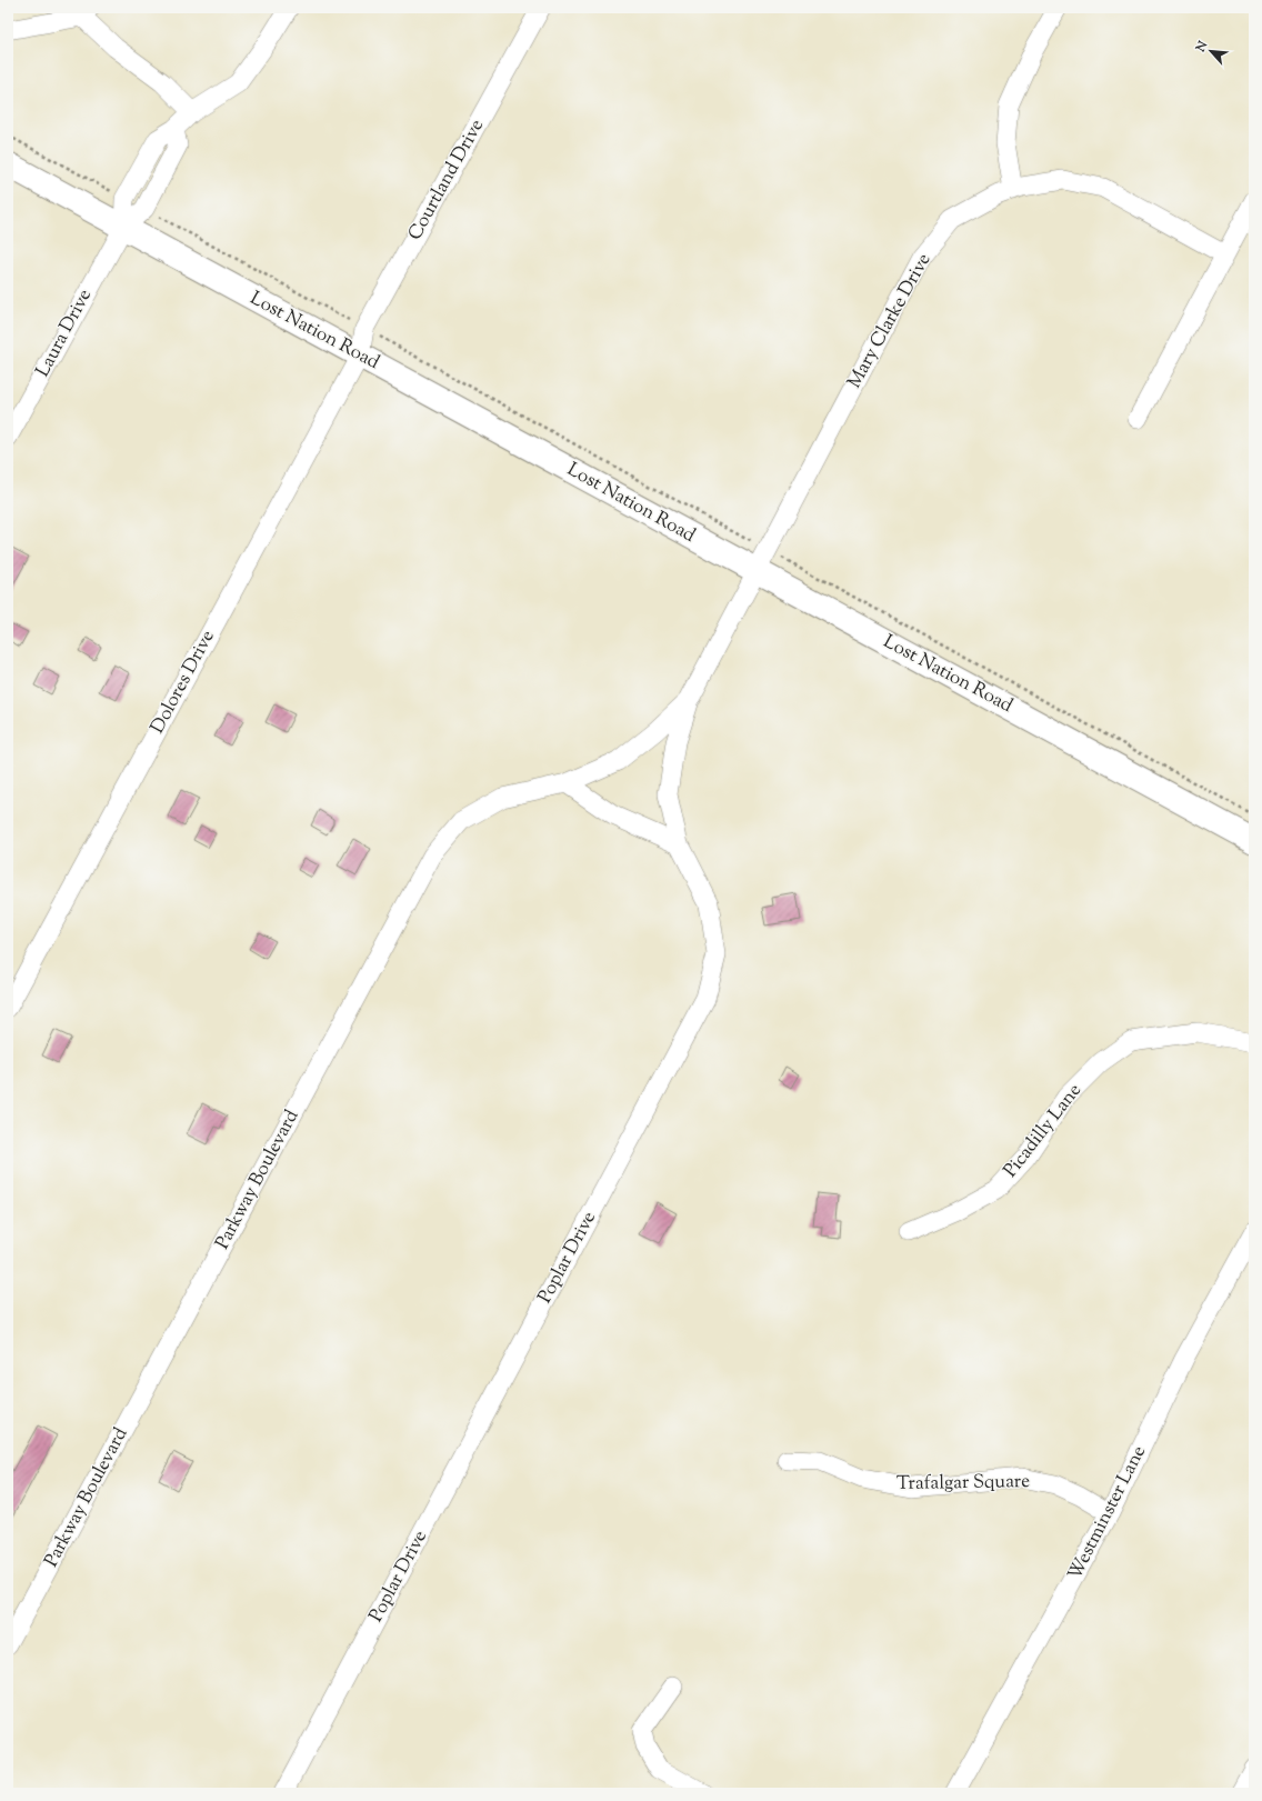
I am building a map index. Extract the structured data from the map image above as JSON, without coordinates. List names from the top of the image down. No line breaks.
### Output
{"streets":{"street":["Courtland Drive","Mary Clarke Drive","Lost Nation Road","Laura Drive","Dolores Drive","Picadilly Lane","Parkway Boulevard","Poplar Drive","Trafalgar Square","Westminster Lane"]},"crossings":[["Courtland Drive","Lost Nation Road"],["Courtland Drive","Dolores Drive"],["Mary Clarke Drive","Lost Nation Road"],["Mary Clarke Drive","Parkway Boulevard"],["Lost Nation Road","Laura Drive"],["Lost Nation Road","Dolores Drive"],["Lost Nation Road","Parkway Boulevard"],["Parkway Boulevard","Poplar Drive"],["Trafalgar Square","Westminster Lane"]],"north":"top left"}
